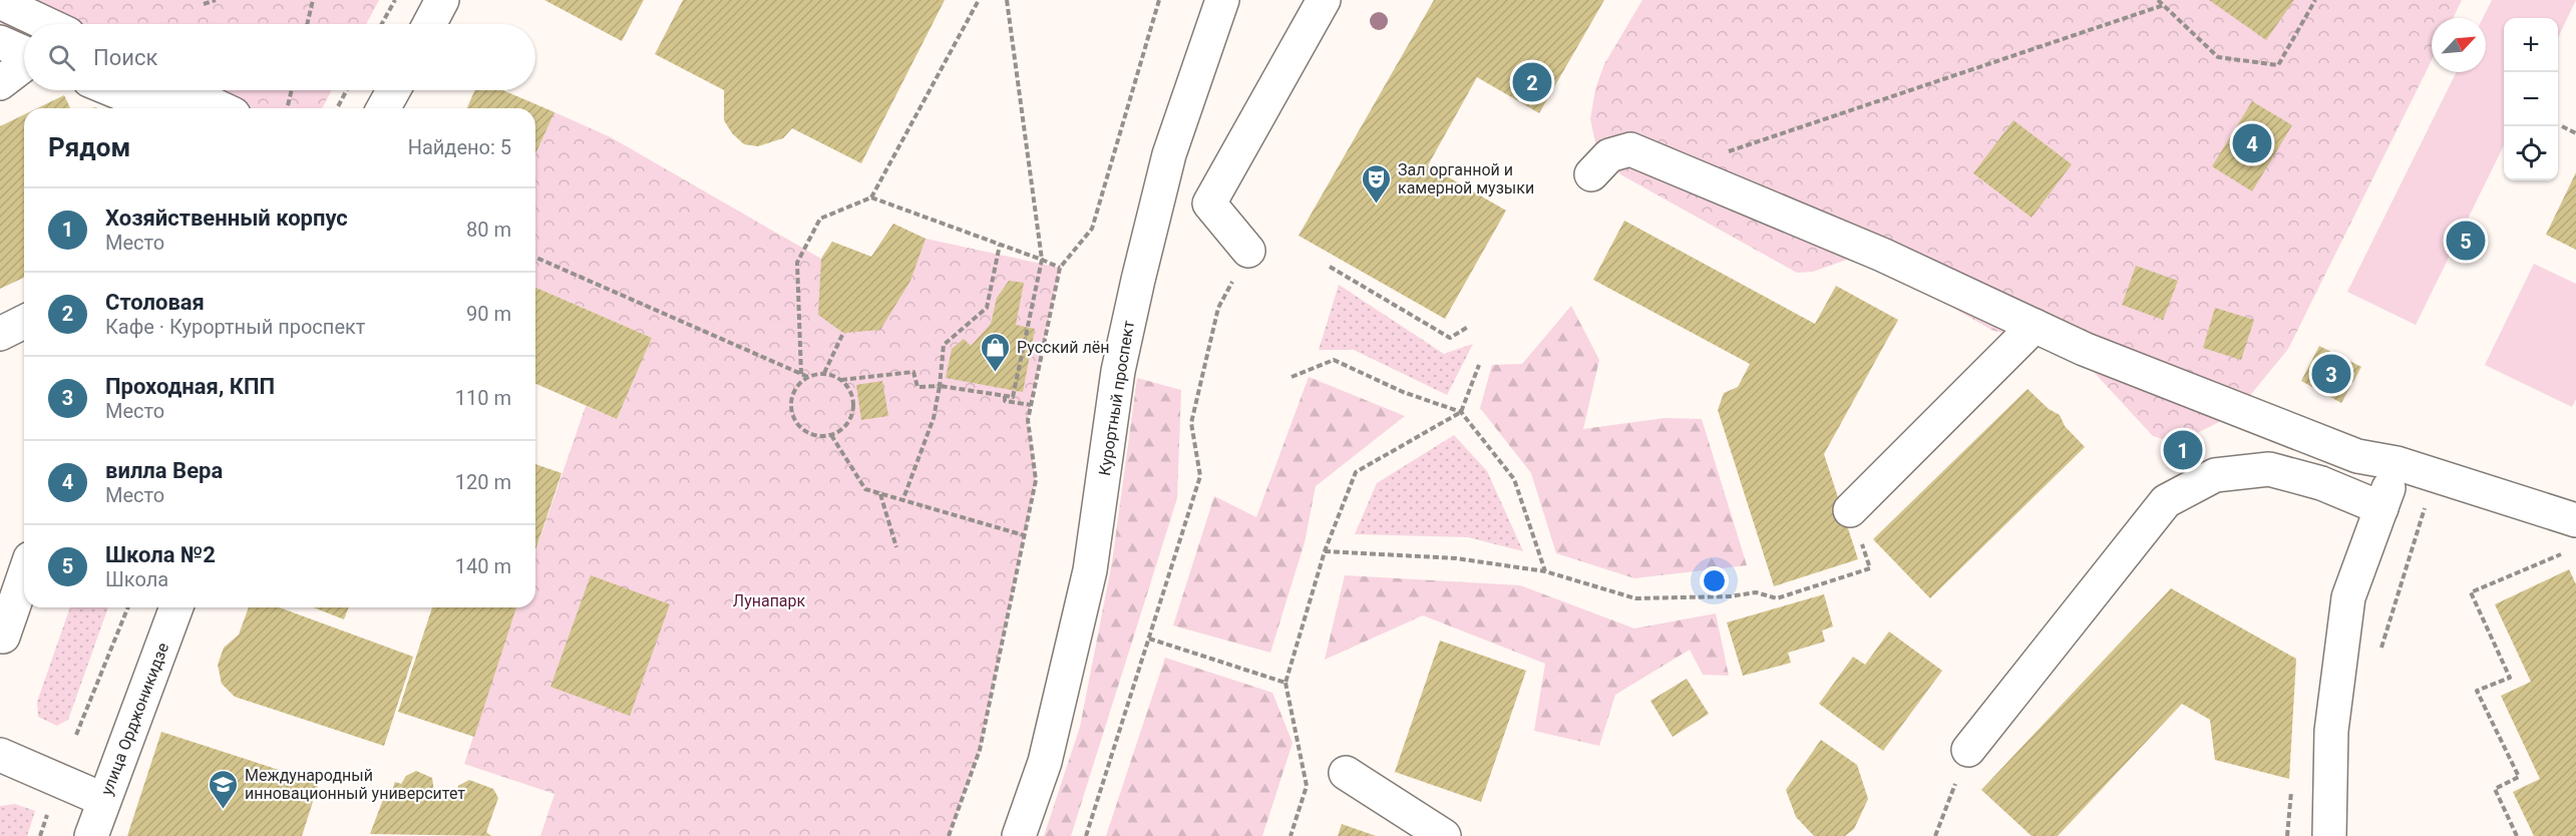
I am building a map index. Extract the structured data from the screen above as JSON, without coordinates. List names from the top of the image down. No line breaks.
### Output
{"streets":{"main road":["Курортный проспект","улица Орджоникидзе"]},"parks":["Лунапарк"],"places":{"theatre":["Зал органной и камерной музыки"],"shop":["Русский лён"],"school or university":["Международный инновационный университет"]},"north":"top right","page":{"map_buttons":["+","−"],"search":"Поиск","pins":["2","4","5","3","1"],"heading":["Рядом","Найдено: 5"],"list":[{"mark":"1","name":"Хозяйственный корпус","note":"Место","value":"80 m"},{"mark":"2","name":"Столовая","note":"Кафе · Курортный проспект","value":"90 m"},{"mark":"3","name":"Проходная, КПП","note":"Место","value":"110 m"},{"mark":"4","name":"вилла Вера","note":"Место","value":"120 m"},{"mark":"5","name":"Школа №2","note":"Школа","value":"140 m"}]}}
